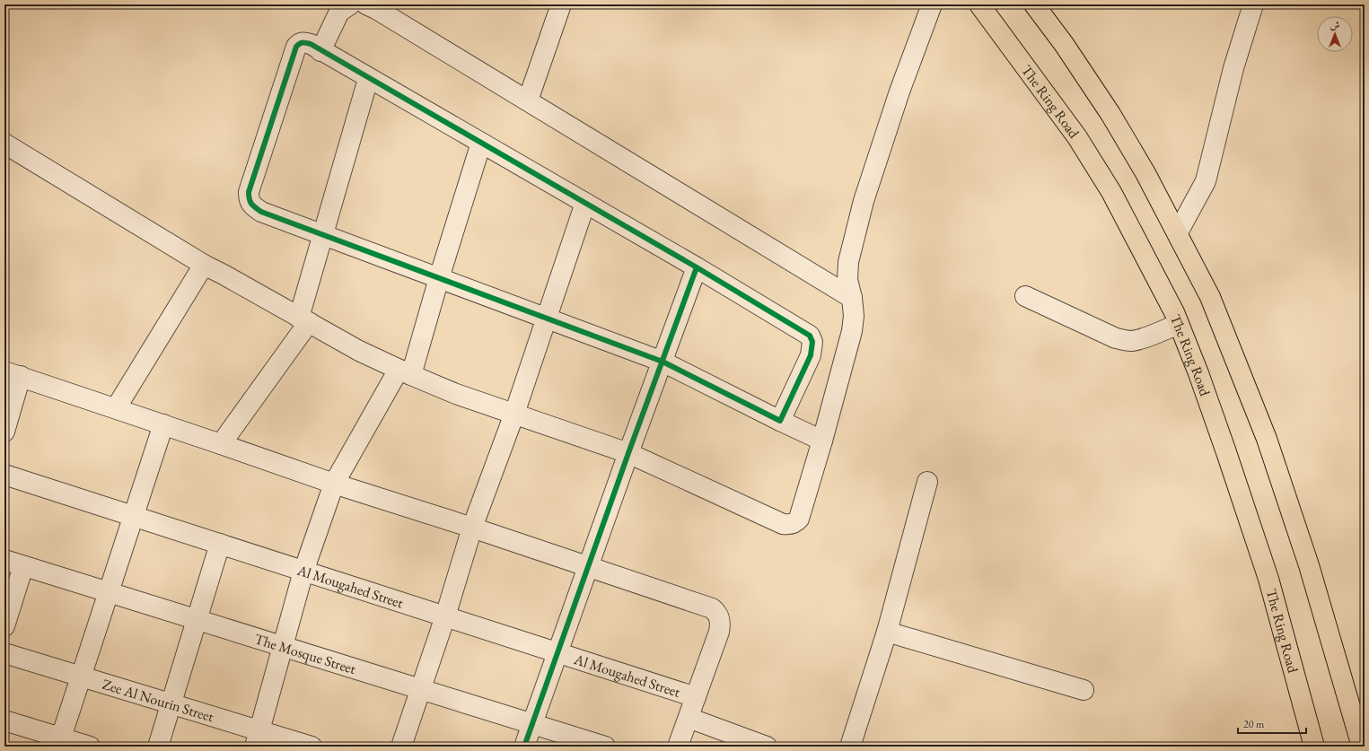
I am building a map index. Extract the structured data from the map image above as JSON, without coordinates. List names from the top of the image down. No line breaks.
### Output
{"streets":{"highway":["The Ring Road"],"street":["Al Mougahed Street","The Mosque Street","Zee Al Nourin Street"]},"scale_bar":"20 m","north":"top"}
